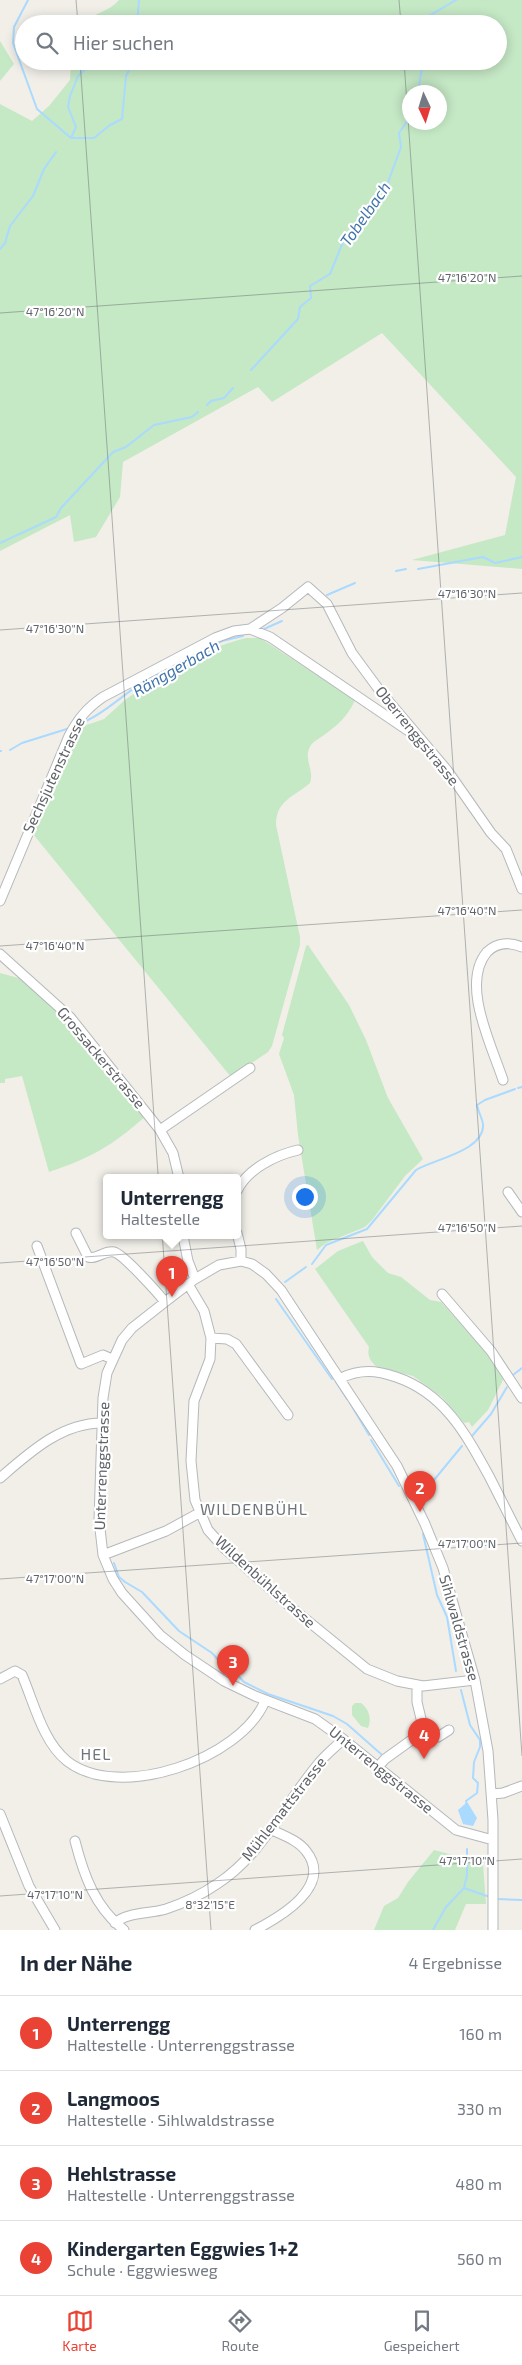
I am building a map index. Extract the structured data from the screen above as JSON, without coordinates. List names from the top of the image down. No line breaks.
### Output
{"streets":{"street":["Oberrenggstrasse","Sechsjutenstrasse","Grossackerstrasse","Unterrenggstrasse","Wildenbühlstrasse","Sihlwaldstrasse","Mühlemattstrasse"]},"crossings":[["Oberrenggstrasse","Sechsjutenstrasse"],["Unterrenggstrasse","Wildenbühlstrasse"],["Unterrenggstrasse","Sihlwaldstrasse"],["Unterrenggstrasse","Mühlemattstrasse"],["Wildenbühlstrasse","Sihlwaldstrasse"]],"districts":["WILDENBÜHL","HEL"],"water":["Tobelbach","Ränggerbach"],"north":"bottom","page":{"search":"Hier suchen","popup":["Unterrengg","Haltestelle"],"pins":["1","2","3","4"],"heading":["In der Nähe","4 Ergebnisse"],"list":[{"mark":"1","name":"Unterrengg","note":"Haltestelle · Unterrenggstrasse","value":"160 m"},{"mark":"2","name":"Langmoos","note":"Haltestelle · Sihlwaldstrasse","value":"330 m"},{"mark":"3","name":"Hehlstrasse","note":"Haltestelle · Unterrenggstrasse","value":"480 m"},{"mark":"4","name":"Kindergarten Eggwies 1+2","note":"Schule · Eggwiesweg","value":"560 m"}],"nav":["Karte","Route","Gespeichert"]},"coordinates":["47°16'20\"N","47°16'30\"N","47°16'40\"N","47°16'50\"N","47°17'00\"N","47°17'10\"N","8°32'15\"E"]}
